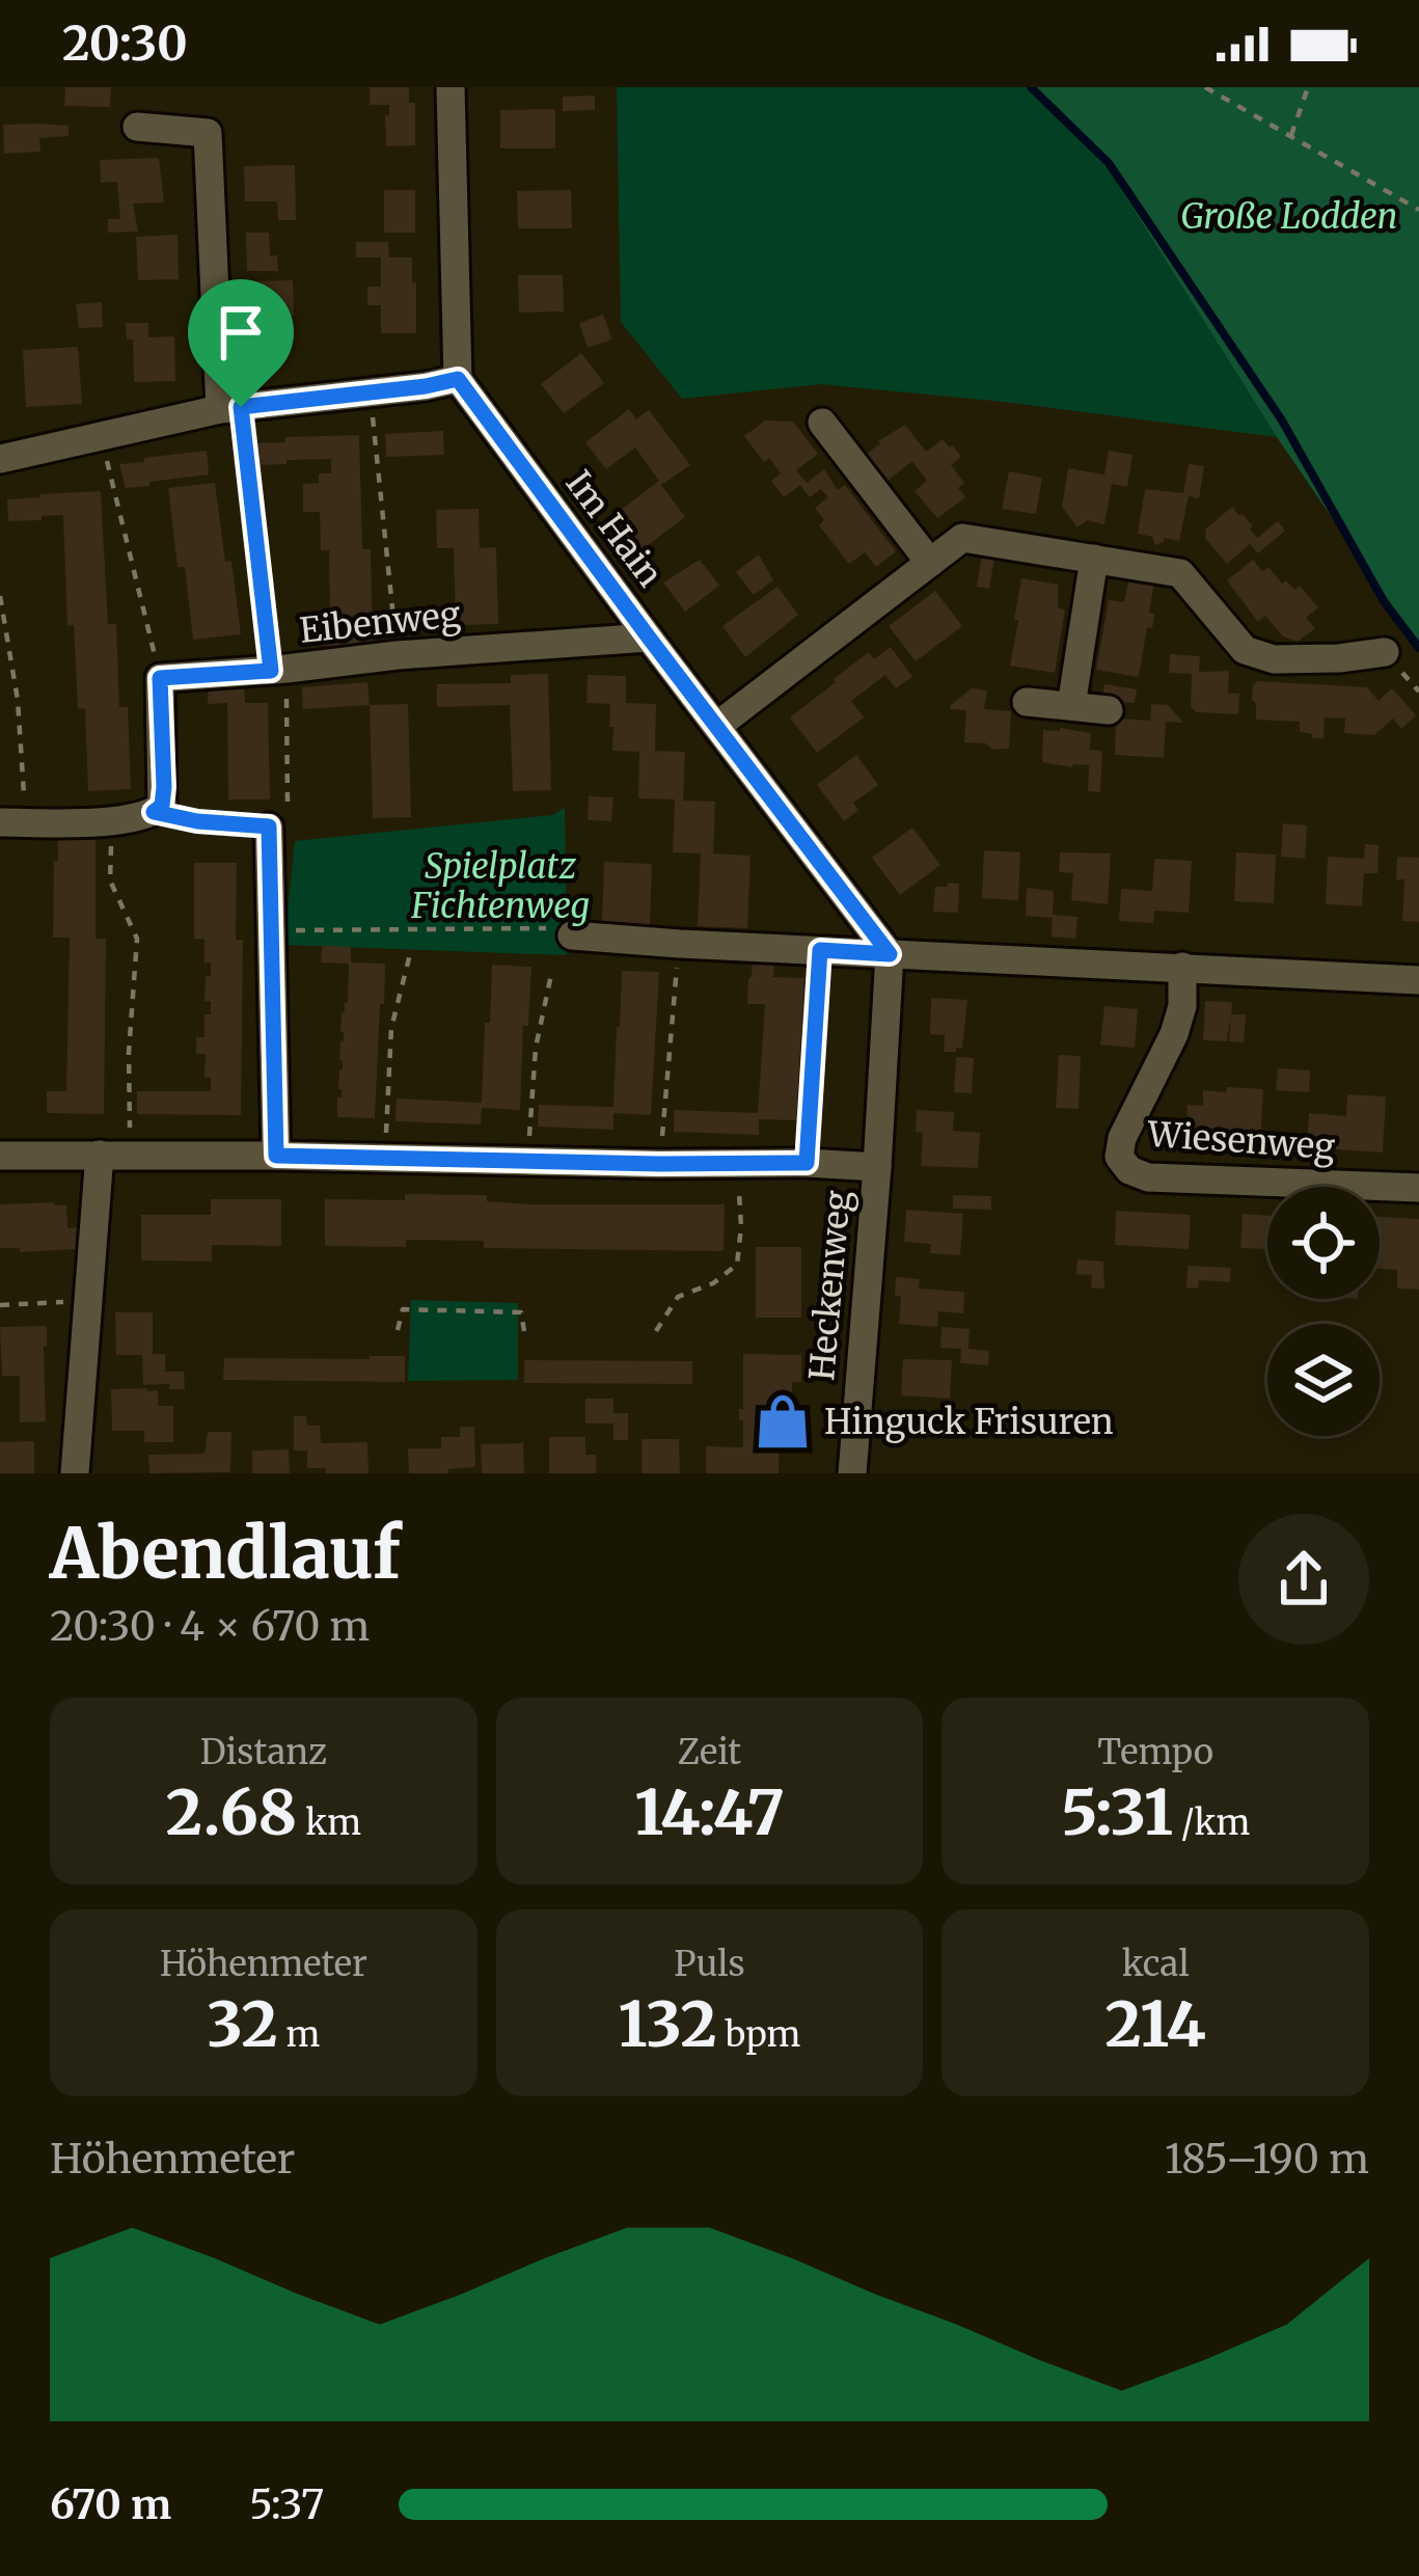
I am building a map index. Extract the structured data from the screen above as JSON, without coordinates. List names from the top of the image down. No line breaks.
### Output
{"streets":{"street":["Im Hain","Eibenweg","Wiesenweg","Heckenweg"]},"crossings":[["Im Hain","Eibenweg"],["Im Hain","Heckenweg"]],"parks":["Große Lodden","Spielplatz Fichtenweg"],"places":{"shop":["Hinguck Frisuren"]},"page":{"status":"20:30","heading":["Abendlauf","20:30 · 4 × 670 m"],"stats":[["Distanz","2.68 km"],["Zeit","14:47"],["Tempo","5:31 /km"],["Höhenmeter","32 m"],["Puls","132 bpm"],["kcal","214"]],"chart":["Höhenmeter","185–190 m"],"list":[{"name":"670 m","note":"5:37"}]}}
